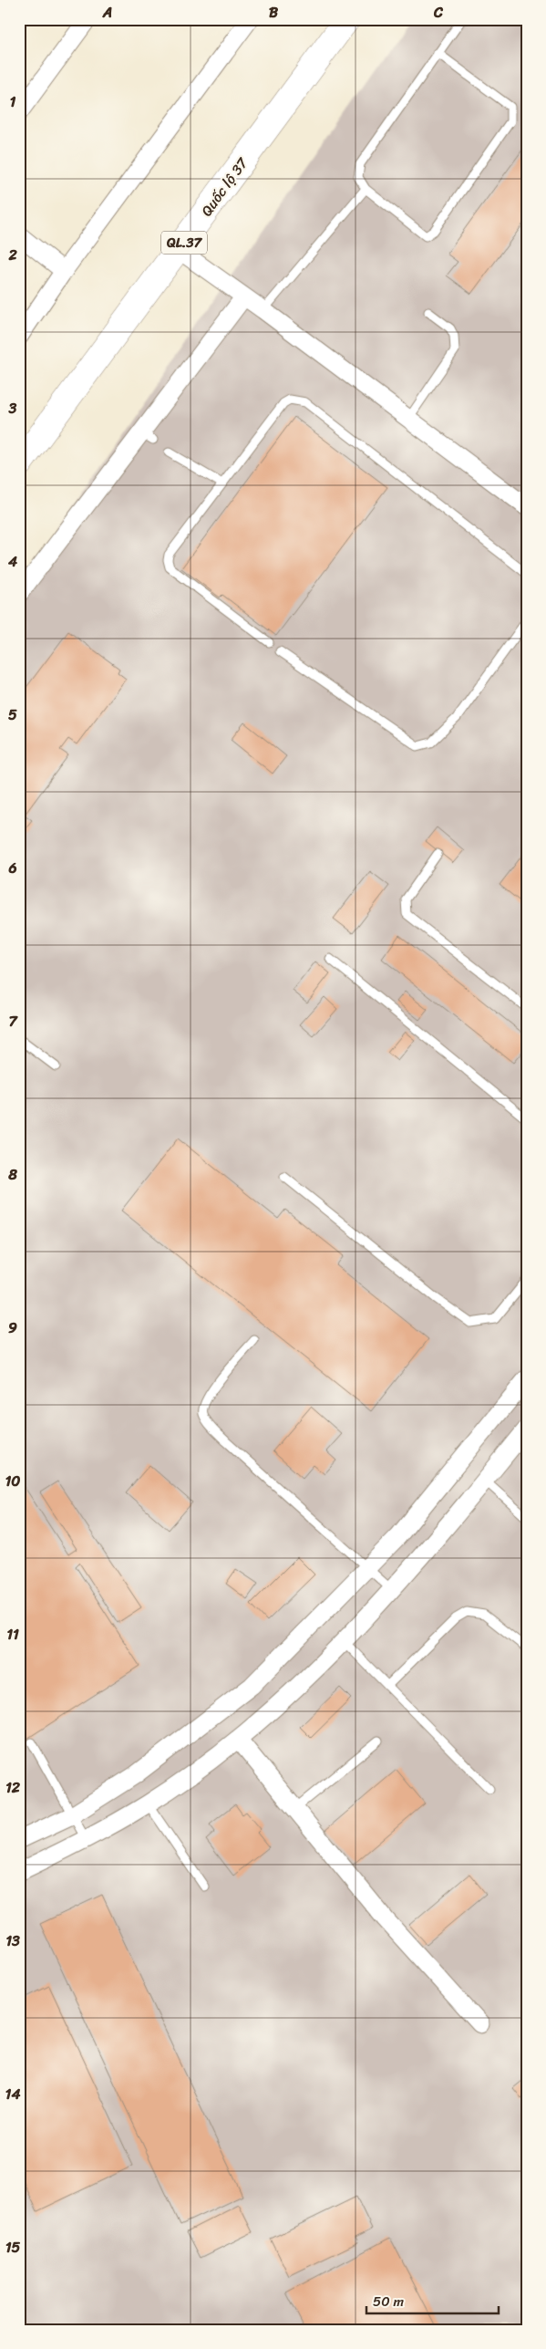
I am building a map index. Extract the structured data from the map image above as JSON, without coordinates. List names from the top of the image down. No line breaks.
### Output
{"streets":{"highway":["Quốc lộ 37","QL.37"]},"scale_bar":"50 m","grid":{"columns":["A","B","C"],"rows":["1","2","3","4","5","6","7","8","9","10","11","12","13","14","15"]}}
